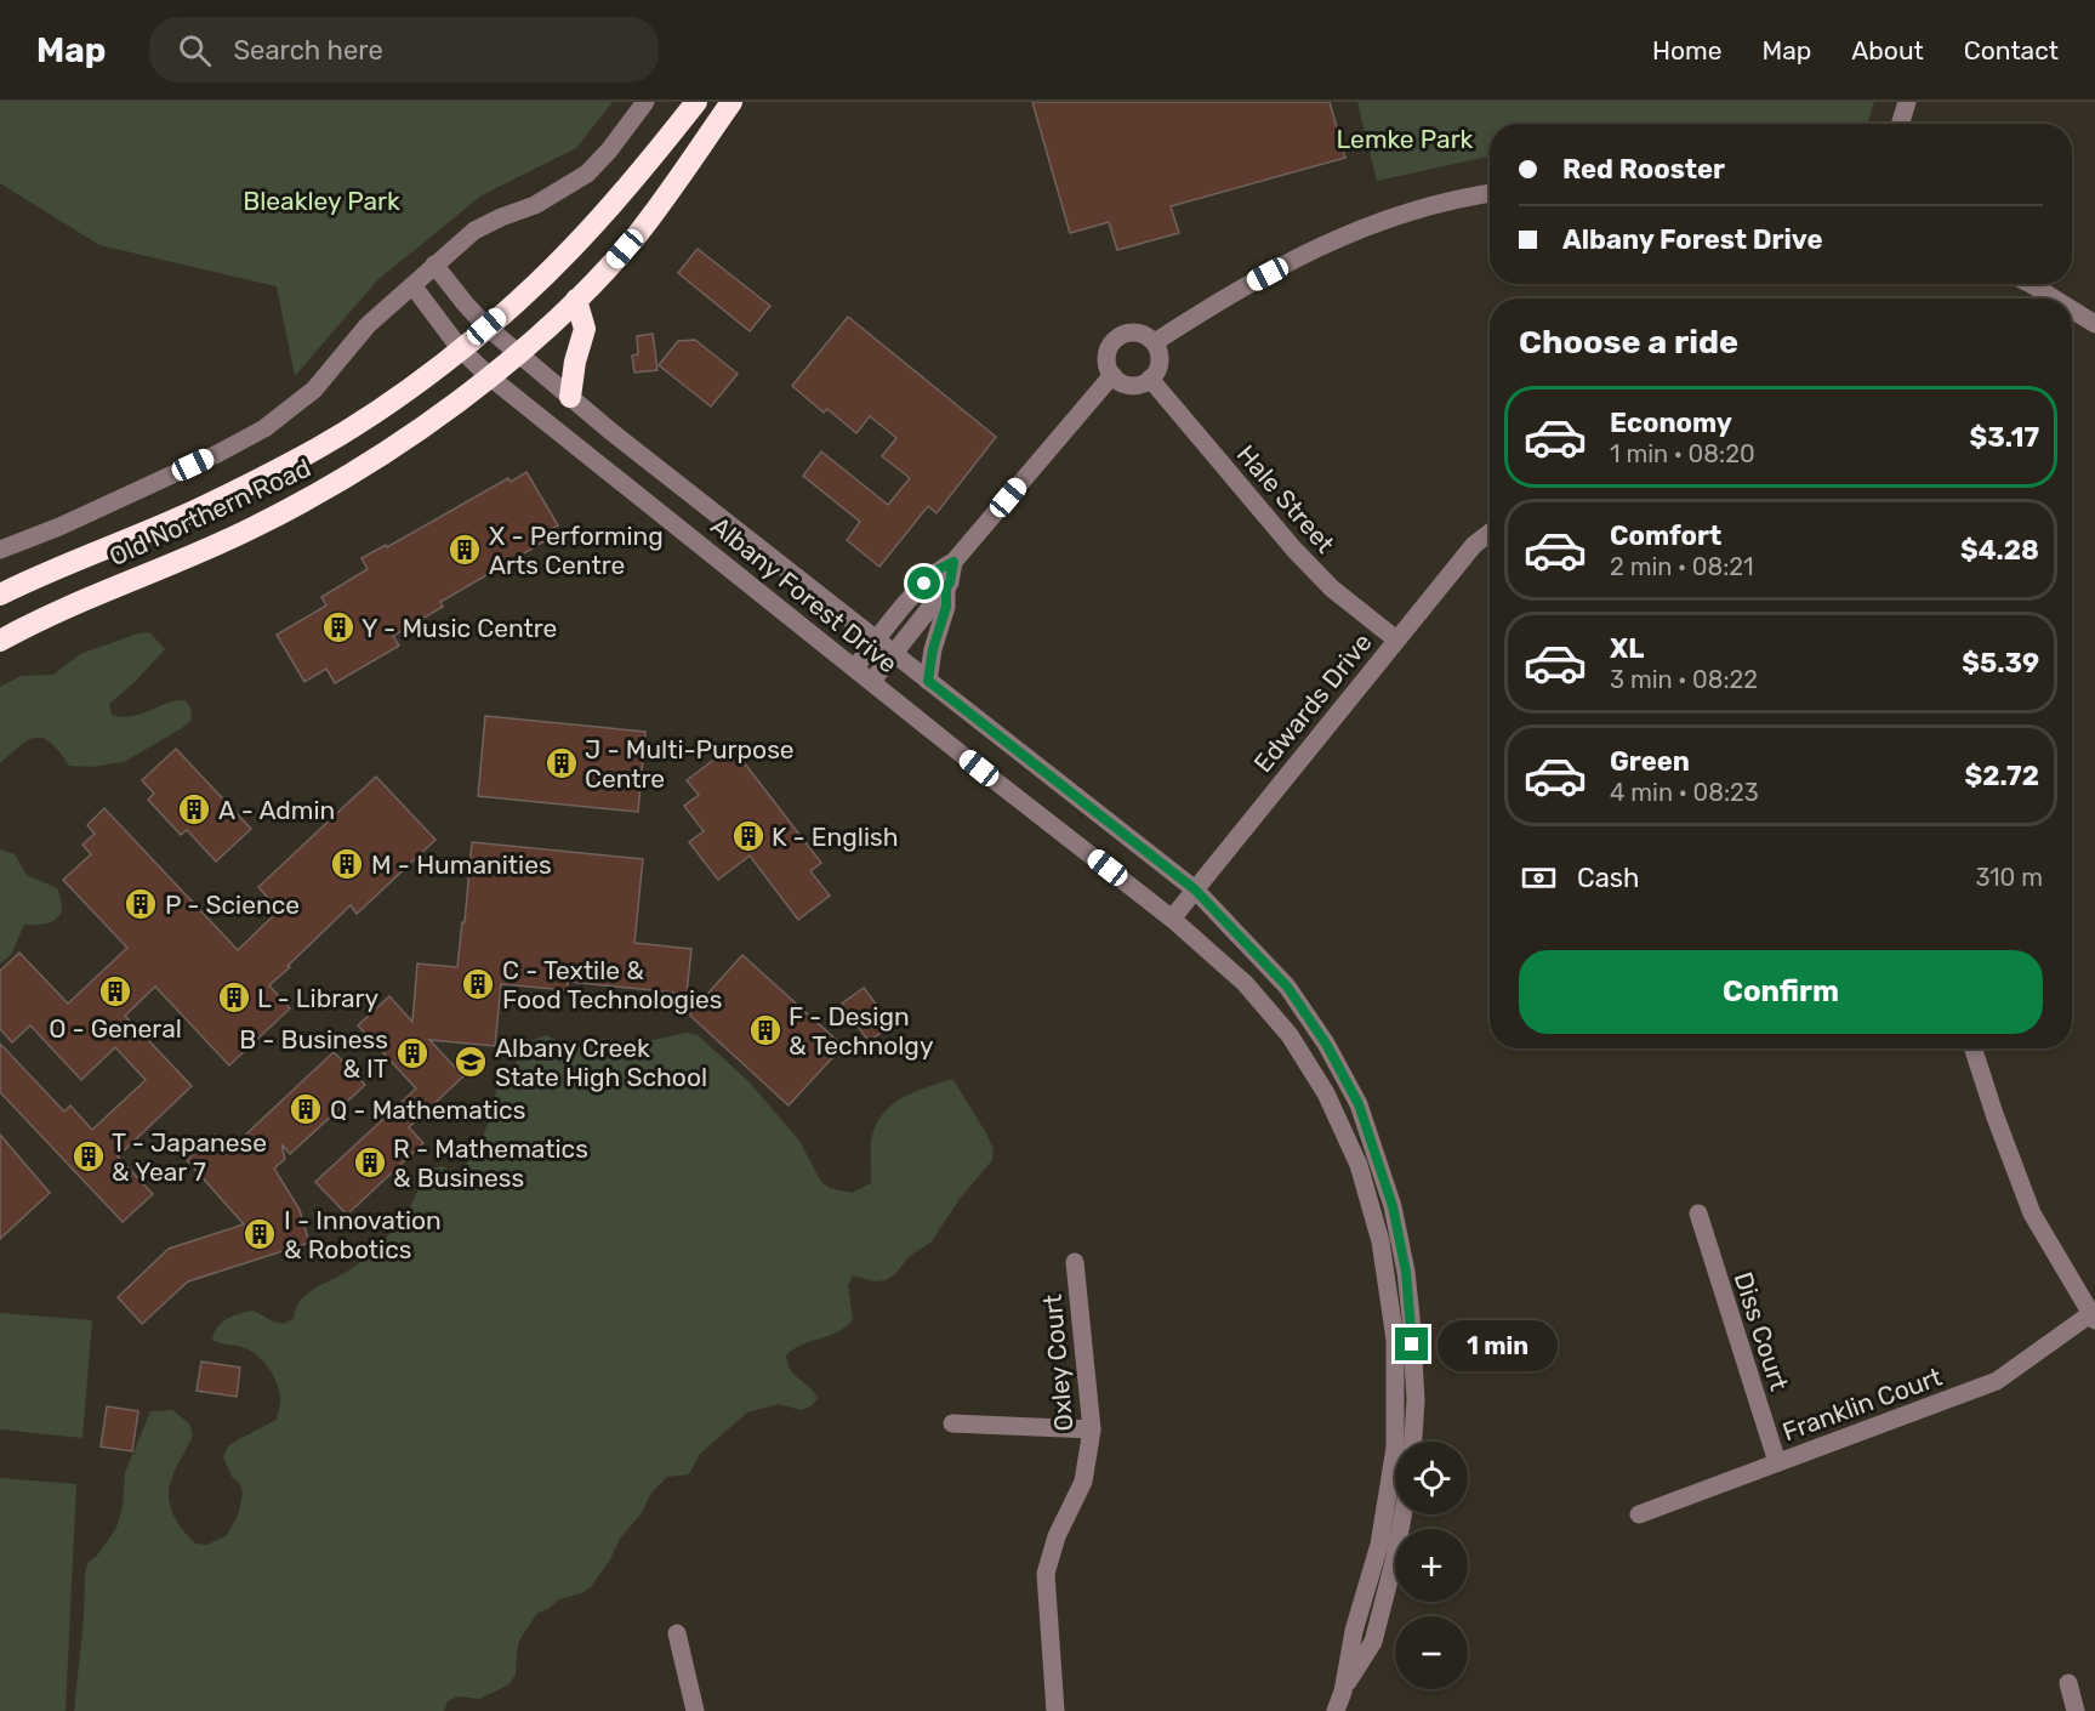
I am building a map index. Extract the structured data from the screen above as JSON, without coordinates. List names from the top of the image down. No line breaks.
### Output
{"streets":{"highway":["Old Northern Road"],"street":["Hale Street","Albany Forest Drive","Edwards Drive","Diss Court","Oxley Court","Franklin Court"]},"crossings":[["Hale Street","Edwards Drive"],["Old Northern Road","Albany Forest Drive"],["Albany Forest Drive","Edwards Drive"],["Diss Court","Franklin Court"]],"parks":["Lemke Park","Bleakley Park"],"places":{"building":["X - Performing Arts Centre","Y - Music Centre","J - Multi-Purpose Centre","A - Admin","K - English","M - Humanities","P - Science","C - Textile & Food Technologies","O - General","L - Library","F - Design & Technolgy","B - Business & IT","Q - Mathematics","T - Japanese & Year 7","R - Mathematics & Business","I - Innovation & Robotics"],"school or university":["Albany Creek State High School"]},"page":{"header":"Map","search":"Search here","nav":["Home","Map","About","Contact"],"banner":["Red Rooster","Albany Forest Drive"],"heading":"Choose a ride","list":[{"name":"Economy","note":"1 min · 08:20","value":"$3.17"},{"name":"Comfort","note":"2 min · 08:21","value":"$4.28"},{"name":"XL","note":"3 min · 08:22","value":"$5.39"},{"name":"Green","note":"4 min · 08:23","value":"$2.72"}],"pay":["Cash","310 m"],"buttons":"Confirm","bubble":"1 min","map_buttons":["+","−"]}}
